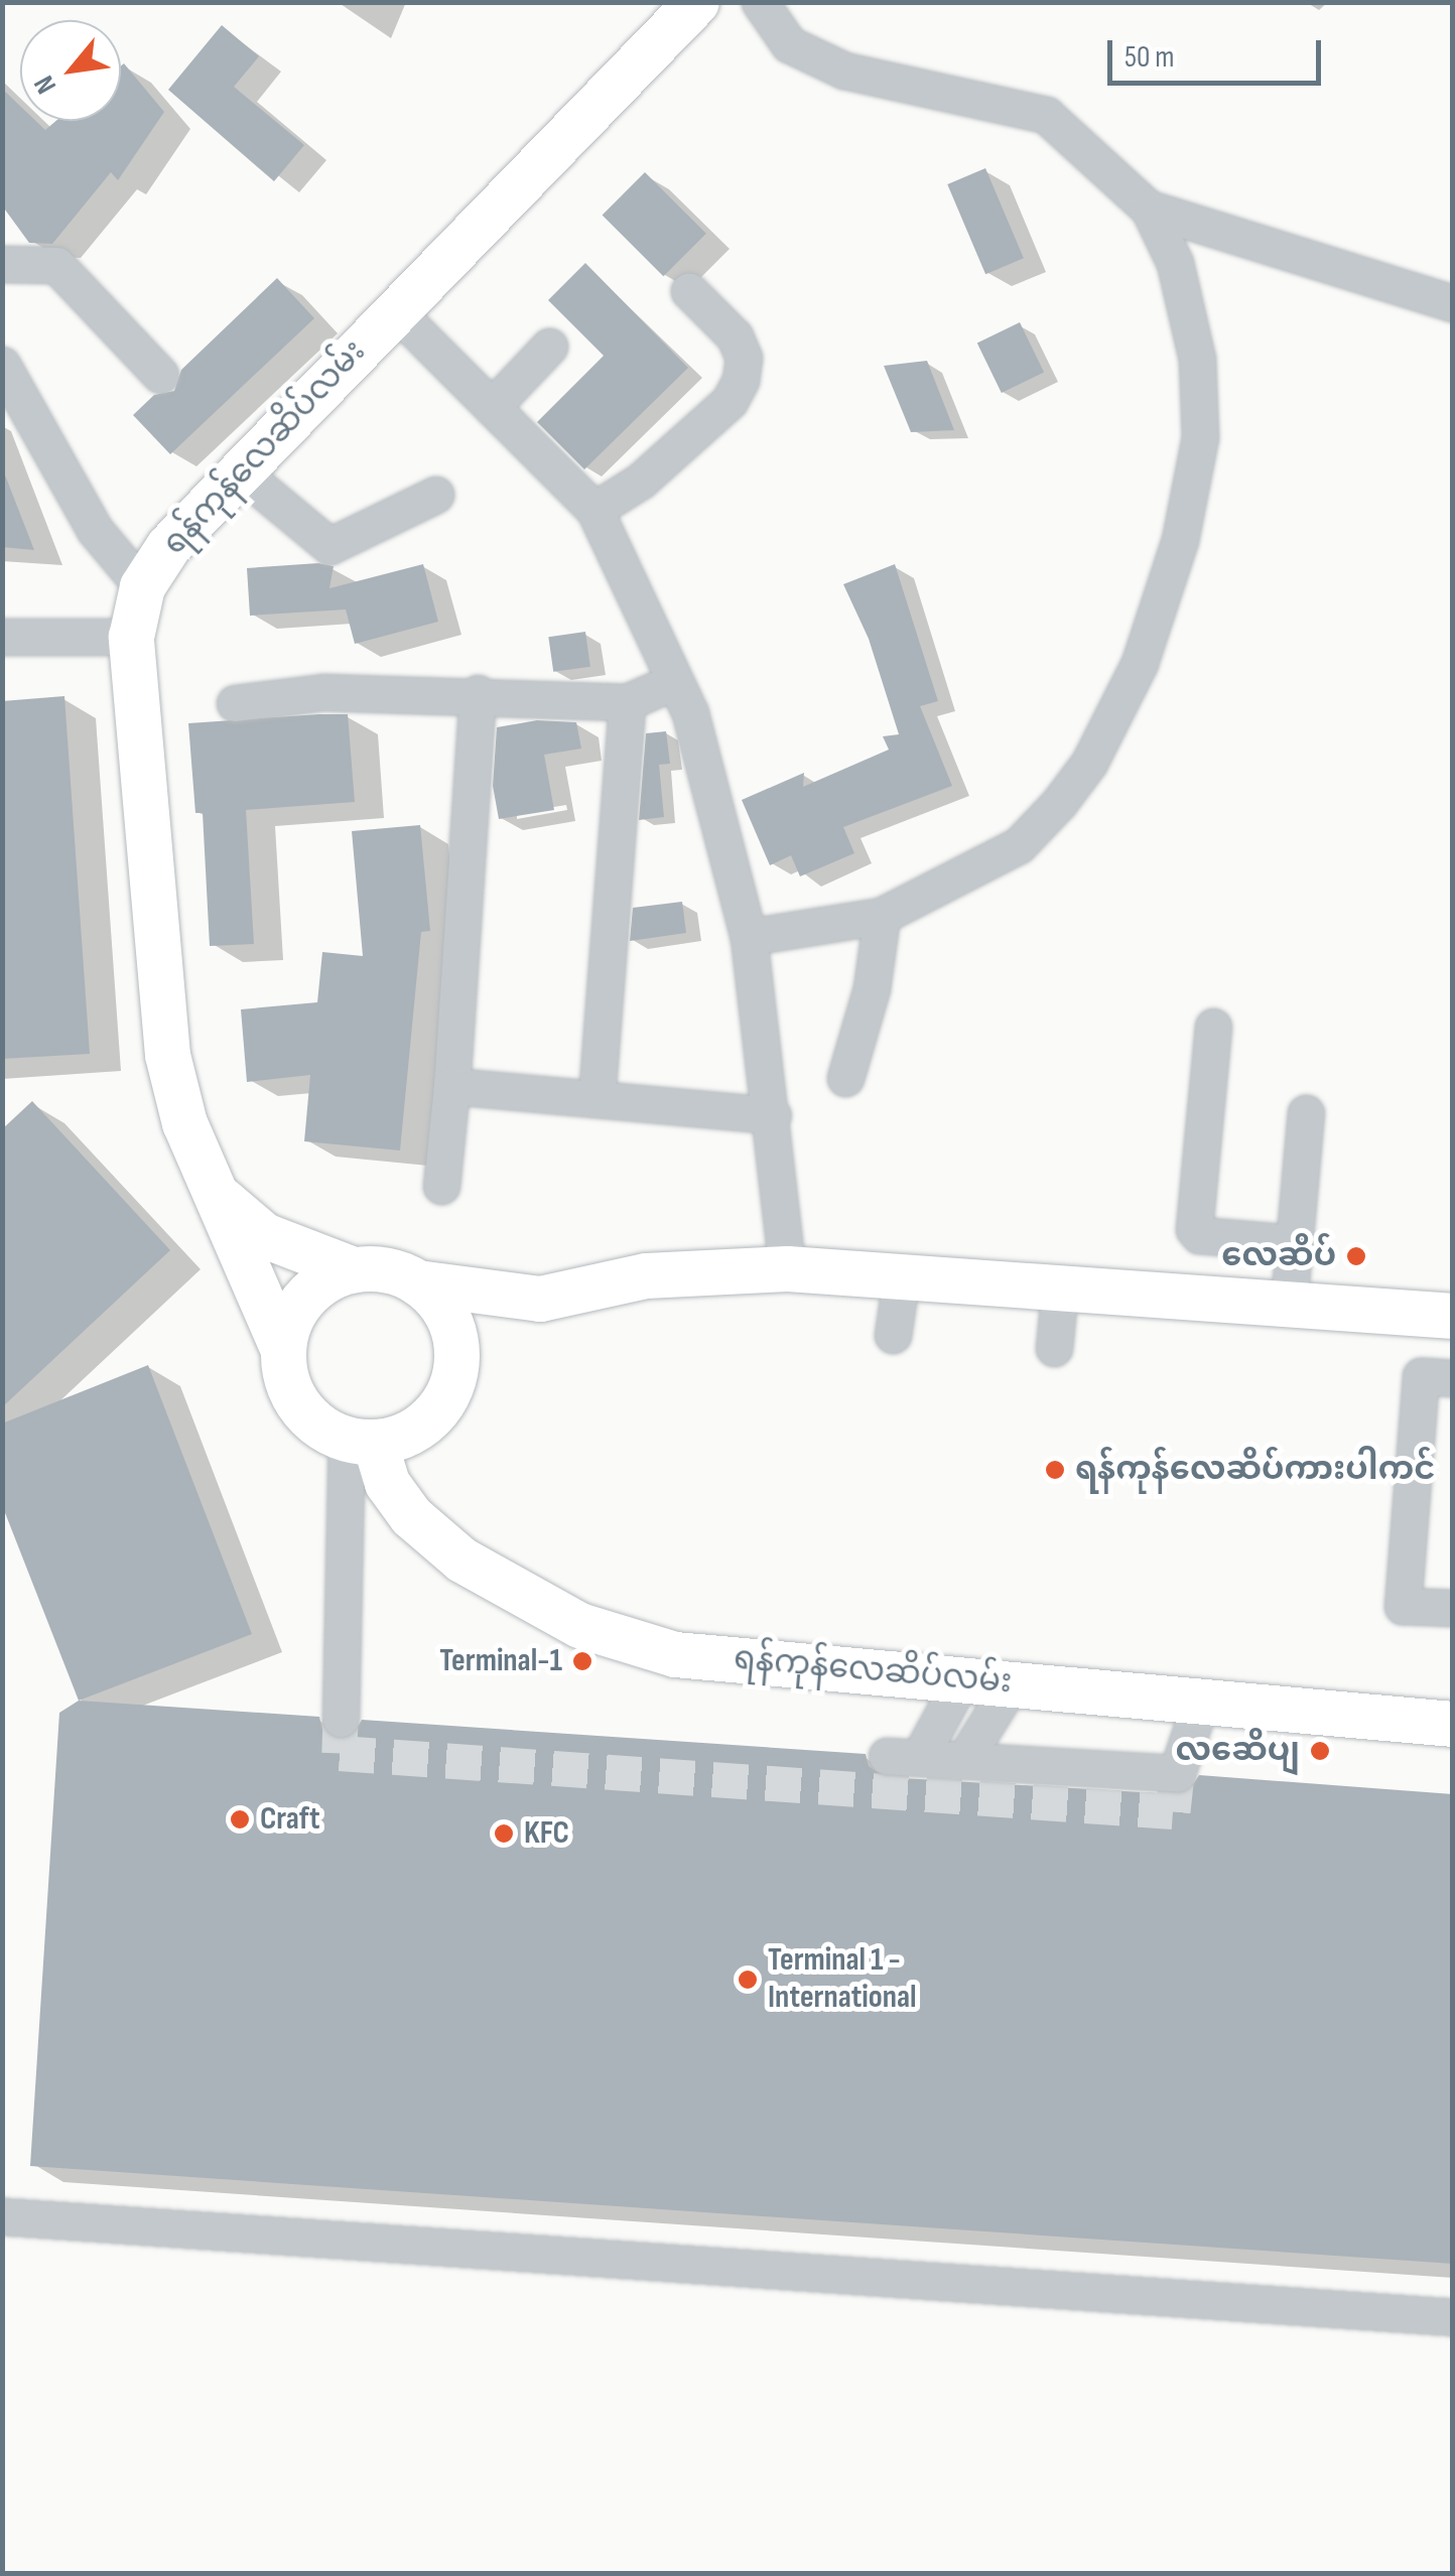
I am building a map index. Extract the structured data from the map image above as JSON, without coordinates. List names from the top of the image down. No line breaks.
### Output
{"streets":{"main road":["ရန်ကုန်လေဆိပ်လမ်း"]},"places":["လေဆိပ်","ရန်ကုန်လေဆိပ်ကားပါကင်","Terminal-1","လဆေိပျ","Craft","KFC","Terminal 1 - International"],"scale_bar":"50 m","north":"bottom left"}
